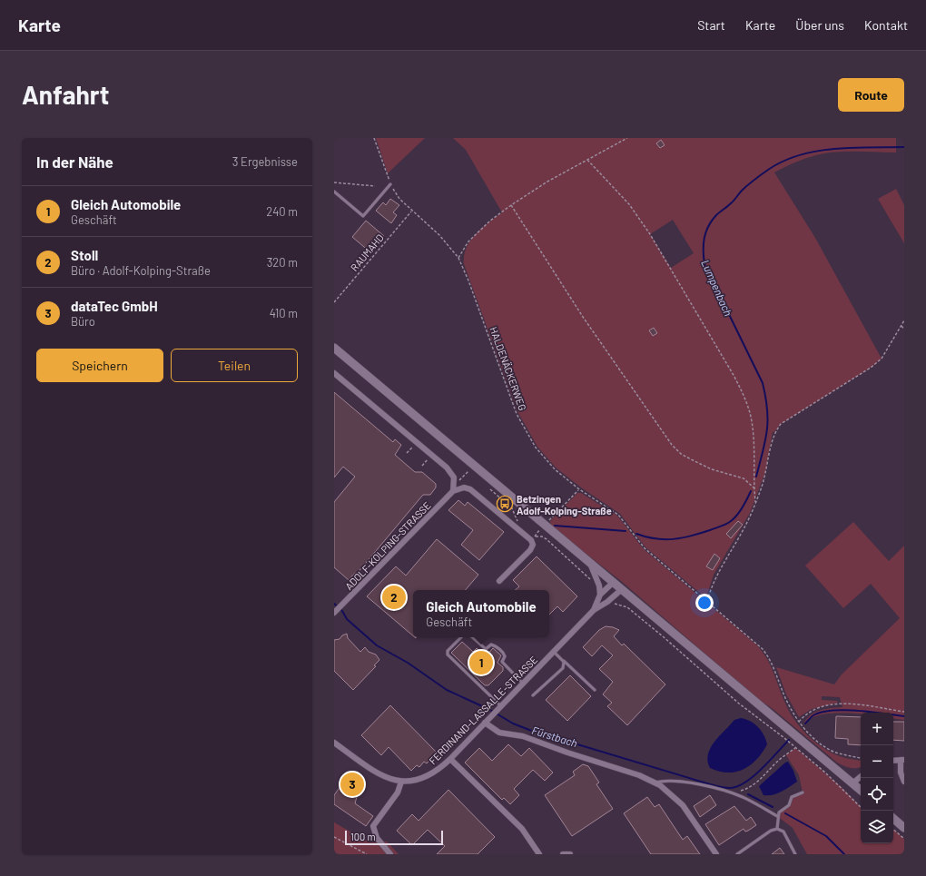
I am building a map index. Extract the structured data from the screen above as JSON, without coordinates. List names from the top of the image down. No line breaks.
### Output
{"streets":{"street":["ADOLF-KOLPING-STRASSE","FERDINAND-LASSALLE-STRASSE"],"path":["RAUMAHD","HALDENÄCKERWEG"]},"crossings":[["RAUMAHD","HALDENÄCKERWEG"]],"water":["Lumpenbach","Fürstbach"],"places":{"bus stop":["Betzingen Adolf-Kolping-Straße"]},"scale_bar":"100 m","page":{"header":"Karte","nav":["Start","Karte","Über uns","Kontakt"],"buttons":["Route",["Speichern","Teilen"]],"title":"Anfahrt","heading":["In der Nähe","3 Ergebnisse"],"list":[{"mark":"1","name":"Gleich Automobile","note":"Geschäft","value":"240 m"},{"mark":"2","name":"Stoll","note":"Büro · Adolf-Kolping-Straße","value":"320 m"},{"mark":"3","name":"dataTec GmbH","note":"Büro","value":"410 m"}],"pins":["2","1","3"],"popup":["Gleich Automobile","Geschäft"],"map_buttons":["+","−"],"scale":"100 m"}}
